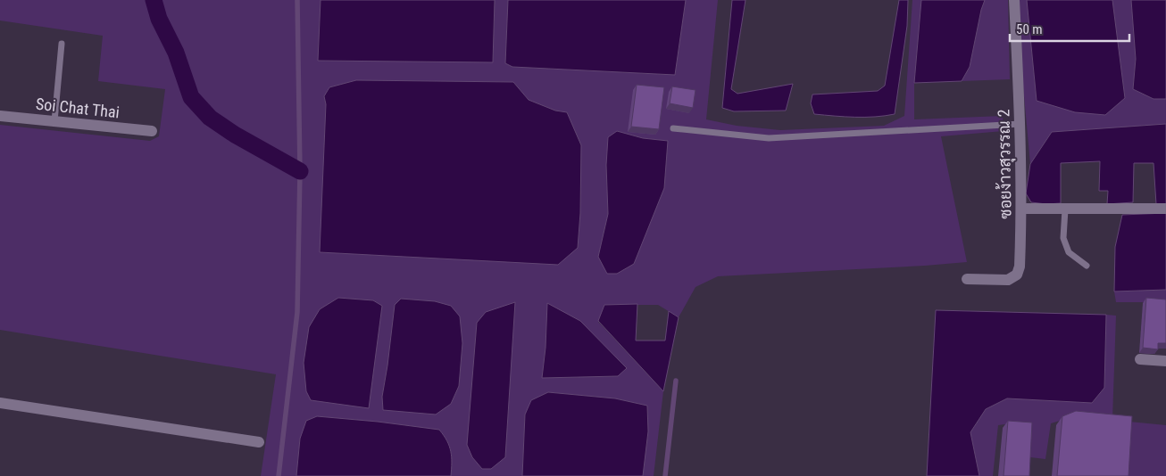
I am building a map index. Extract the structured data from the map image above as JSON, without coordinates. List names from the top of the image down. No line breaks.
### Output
{"streets":{"street":["Soi Chat Thai","ซอยง้าวสุวรรณ 2"]},"scale_bar":"50 m"}
